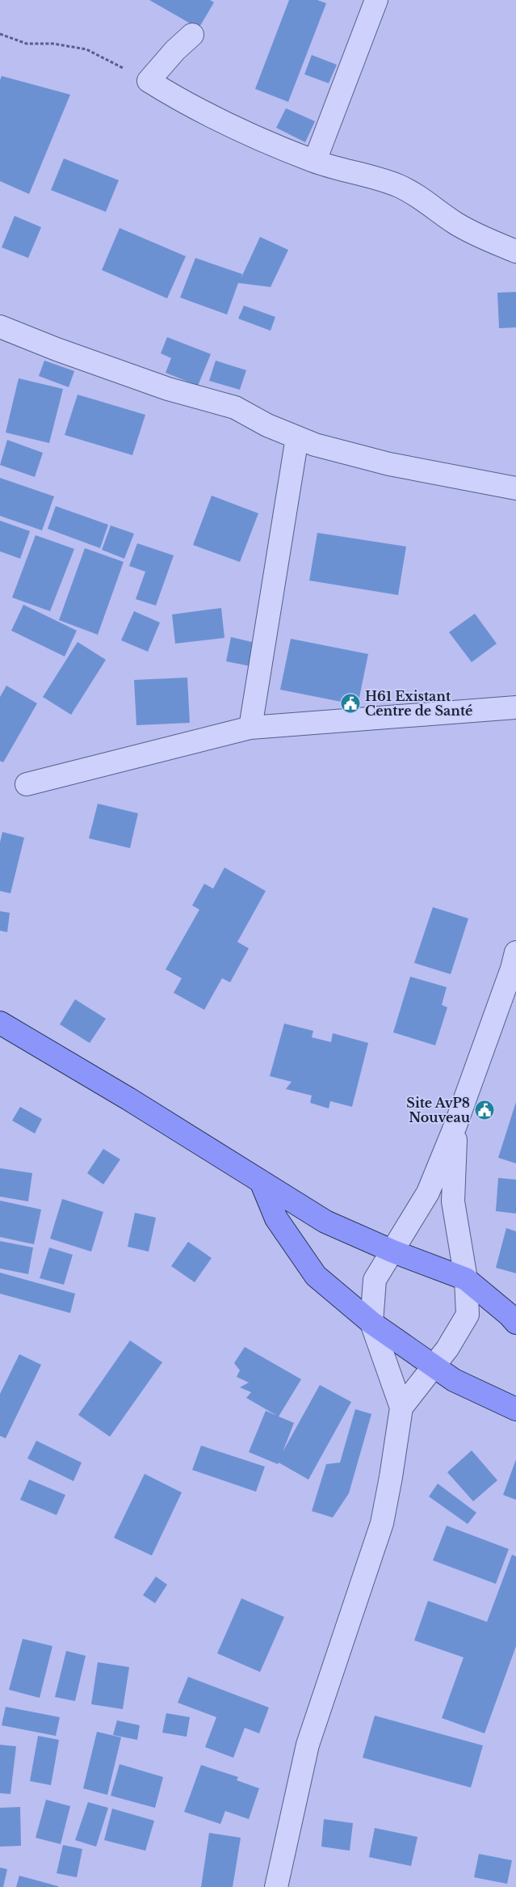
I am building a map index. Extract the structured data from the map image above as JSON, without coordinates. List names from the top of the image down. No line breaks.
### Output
{"places":{"public building":["H61 Existant Centre de Santé","Site AvP8 Nouveau"]}}
